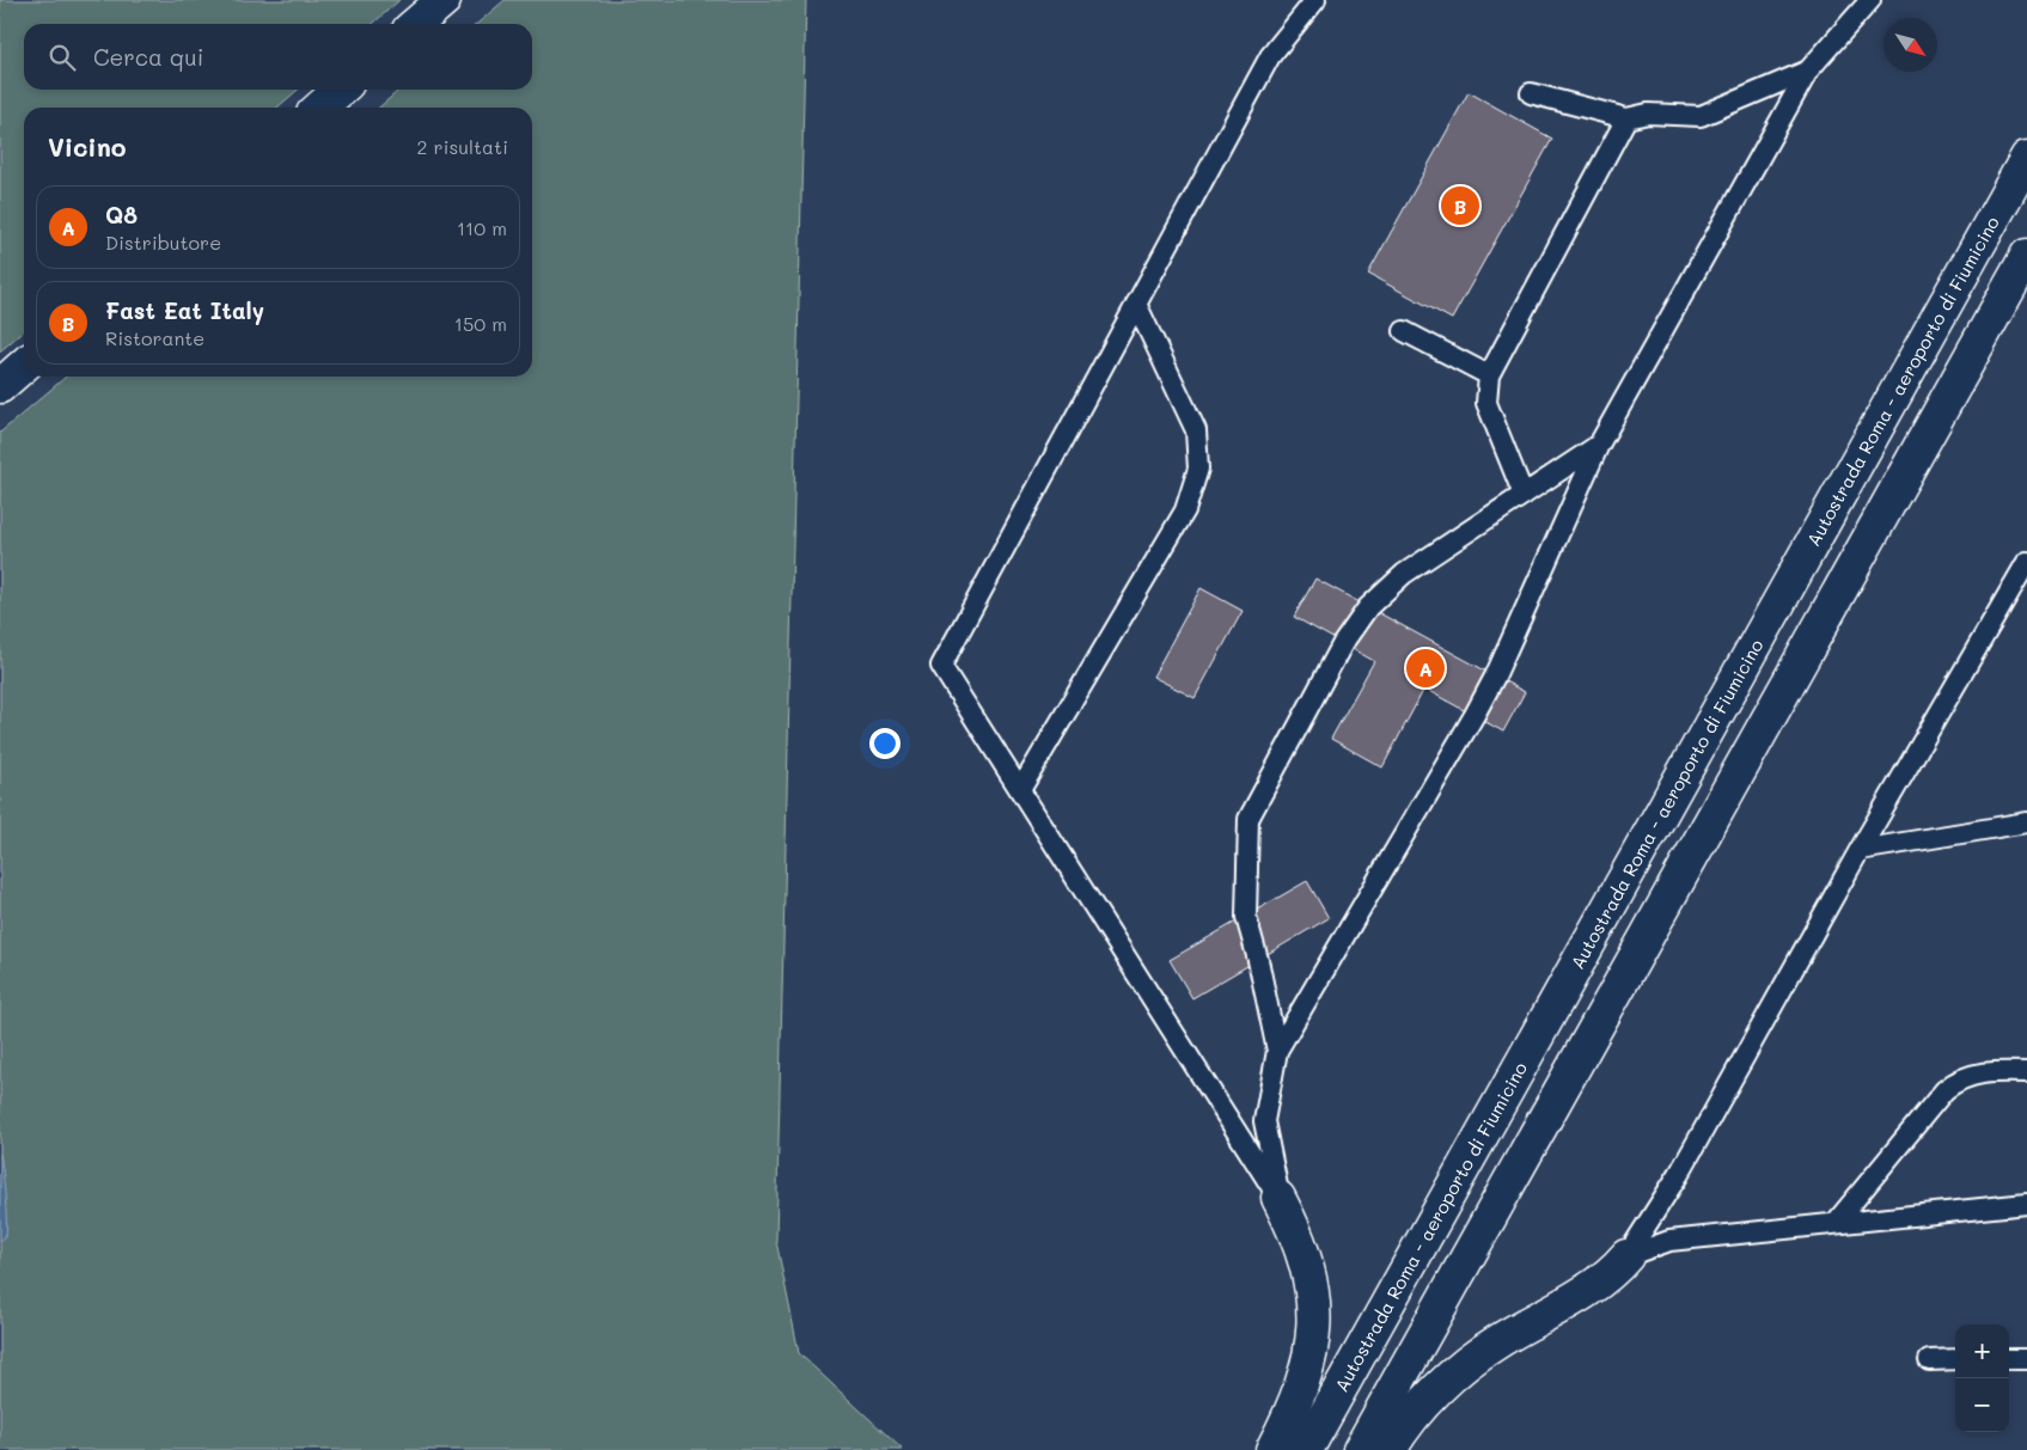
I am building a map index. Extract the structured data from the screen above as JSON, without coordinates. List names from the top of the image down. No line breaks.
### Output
{"streets":{"main road":["Autostrada Roma - aeroporto di Fiumicino"]},"north":"bottom right","page":{"search":"Cerca qui","heading":["Vicino","2 risultati"],"pins":["B","A"],"list":[{"mark":"A","name":"Q8","note":"Distributore","value":"110 m"},{"mark":"B","name":"Fast Eat Italy","note":"Ristorante","value":"150 m"}],"map_buttons":["+","−"]}}
